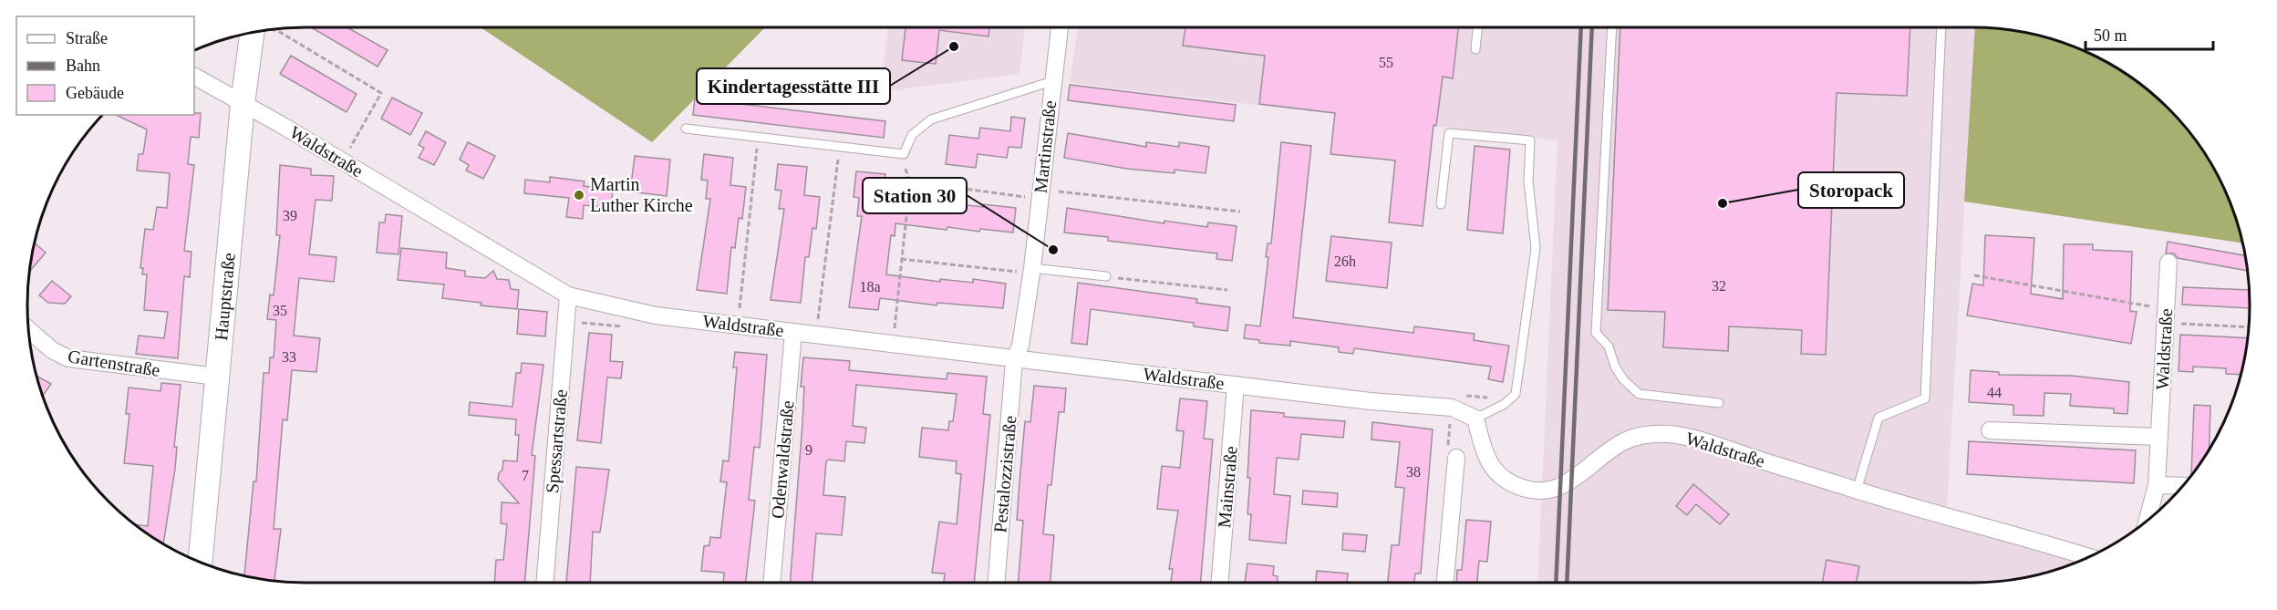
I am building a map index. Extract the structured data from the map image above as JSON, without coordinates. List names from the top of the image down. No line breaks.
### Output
{"streets":{"main road":["Hauptstraße"],"street":["Martinstraße","Waldstraße","Gartenstraße","Spessartstraße","Odenwaldstraße","Pestalozzistraße","Mainstraße"]},"crossings":[["Martinstraße","Waldstraße"],["Martinstraße","Pestalozzistraße"],["Waldstraße","Hauptstraße"],["Waldstraße","Spessartstraße"],["Waldstraße","Odenwaldstraße"],["Waldstraße","Pestalozzistraße"],["Waldstraße","Mainstraße"],["Hauptstraße","Gartenstraße"]],"places":["Kindertagesstätte III","Martin Luther Kirche","Storopack","Station 30"],"house_numbers":["55","39","26h","32","18a","35","33","44","9","38","7"],"legend":["Straße","Bahn","Gebäude"],"scale_bar":"50 m"}
